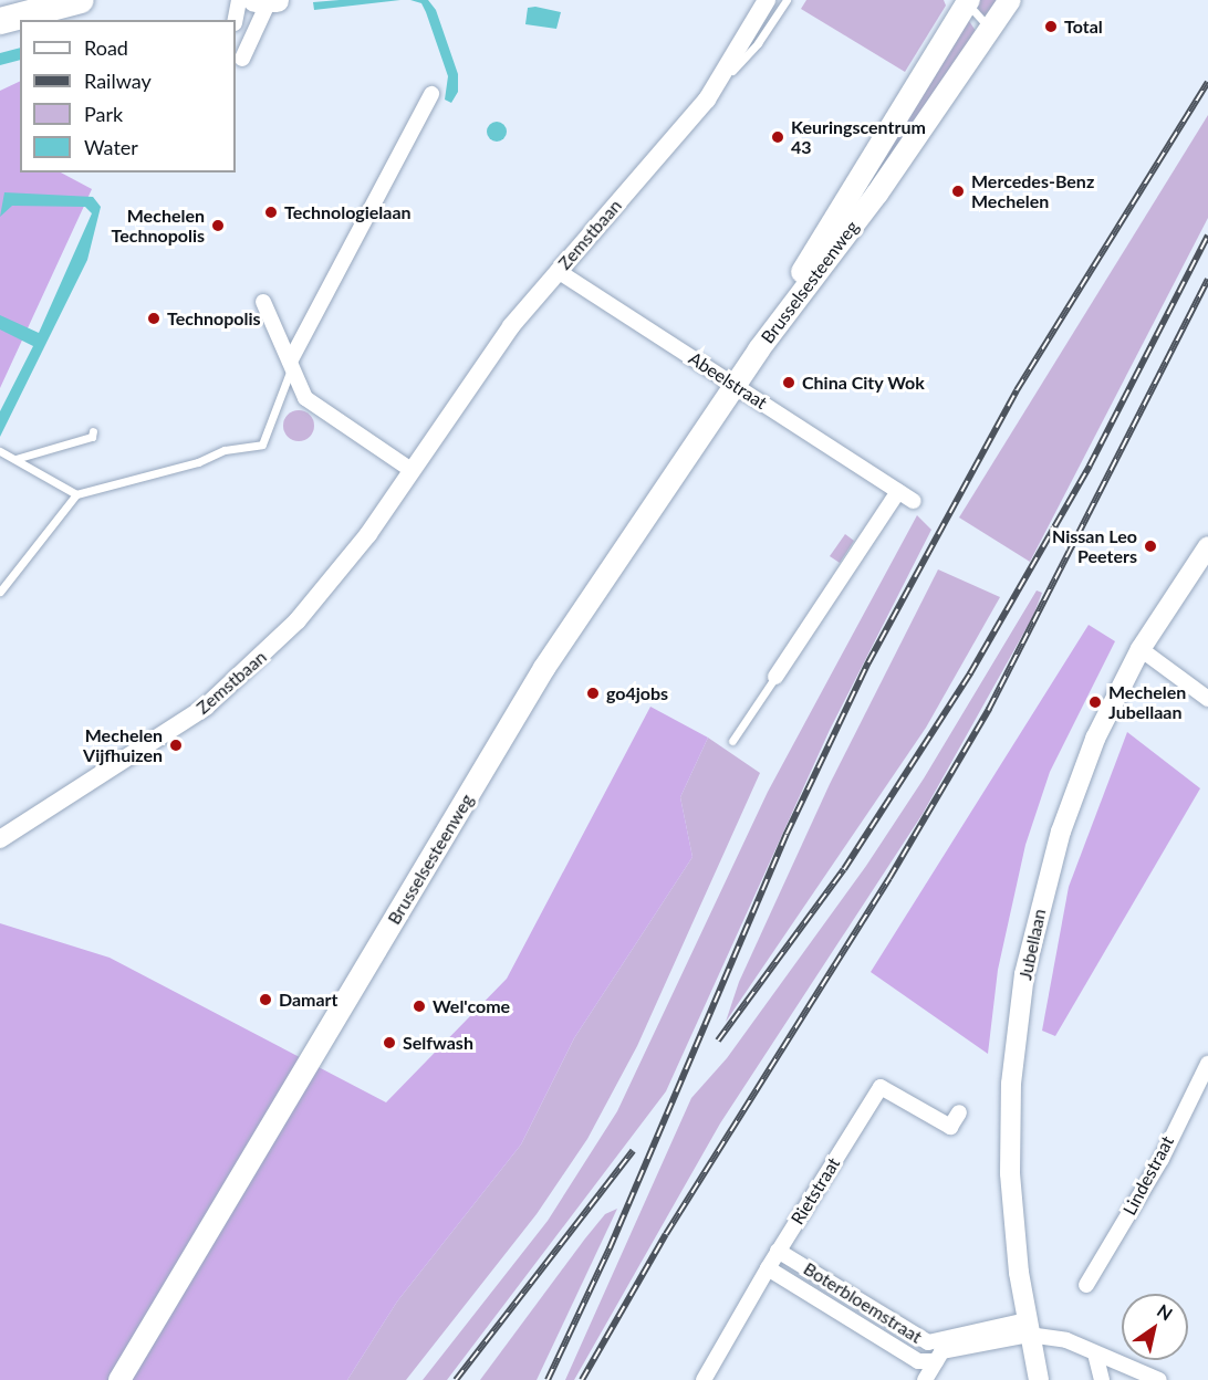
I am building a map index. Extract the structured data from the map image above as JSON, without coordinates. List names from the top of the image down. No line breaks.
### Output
{"streets":{"main road":["Brusselsesteenweg","Jubellaan"],"street":["Zemstbaan","Abeelstraat","Lindestraat","Rietstraat","Boterbloemstraat"]},"crossings":[["Zemstbaan","Abeelstraat"],["Brusselsesteenweg","Abeelstraat"],["Jubellaan","Boterbloemstraat"],["Rietstraat","Boterbloemstraat"]],"places":["Total","Keuringscentrum 43","Mercedes-Benz Mechelen","Technologielaan","Mechelen Technopolis","Technopolis","China City Wok","Nissan Leo Peeters","go4jobs","Mechelen Jubellaan","Mechelen Vijfhuizen","Damart","Wel'come","Selfwash"],"legend":["Road","Railway","Park","Water"],"north":"top right"}
